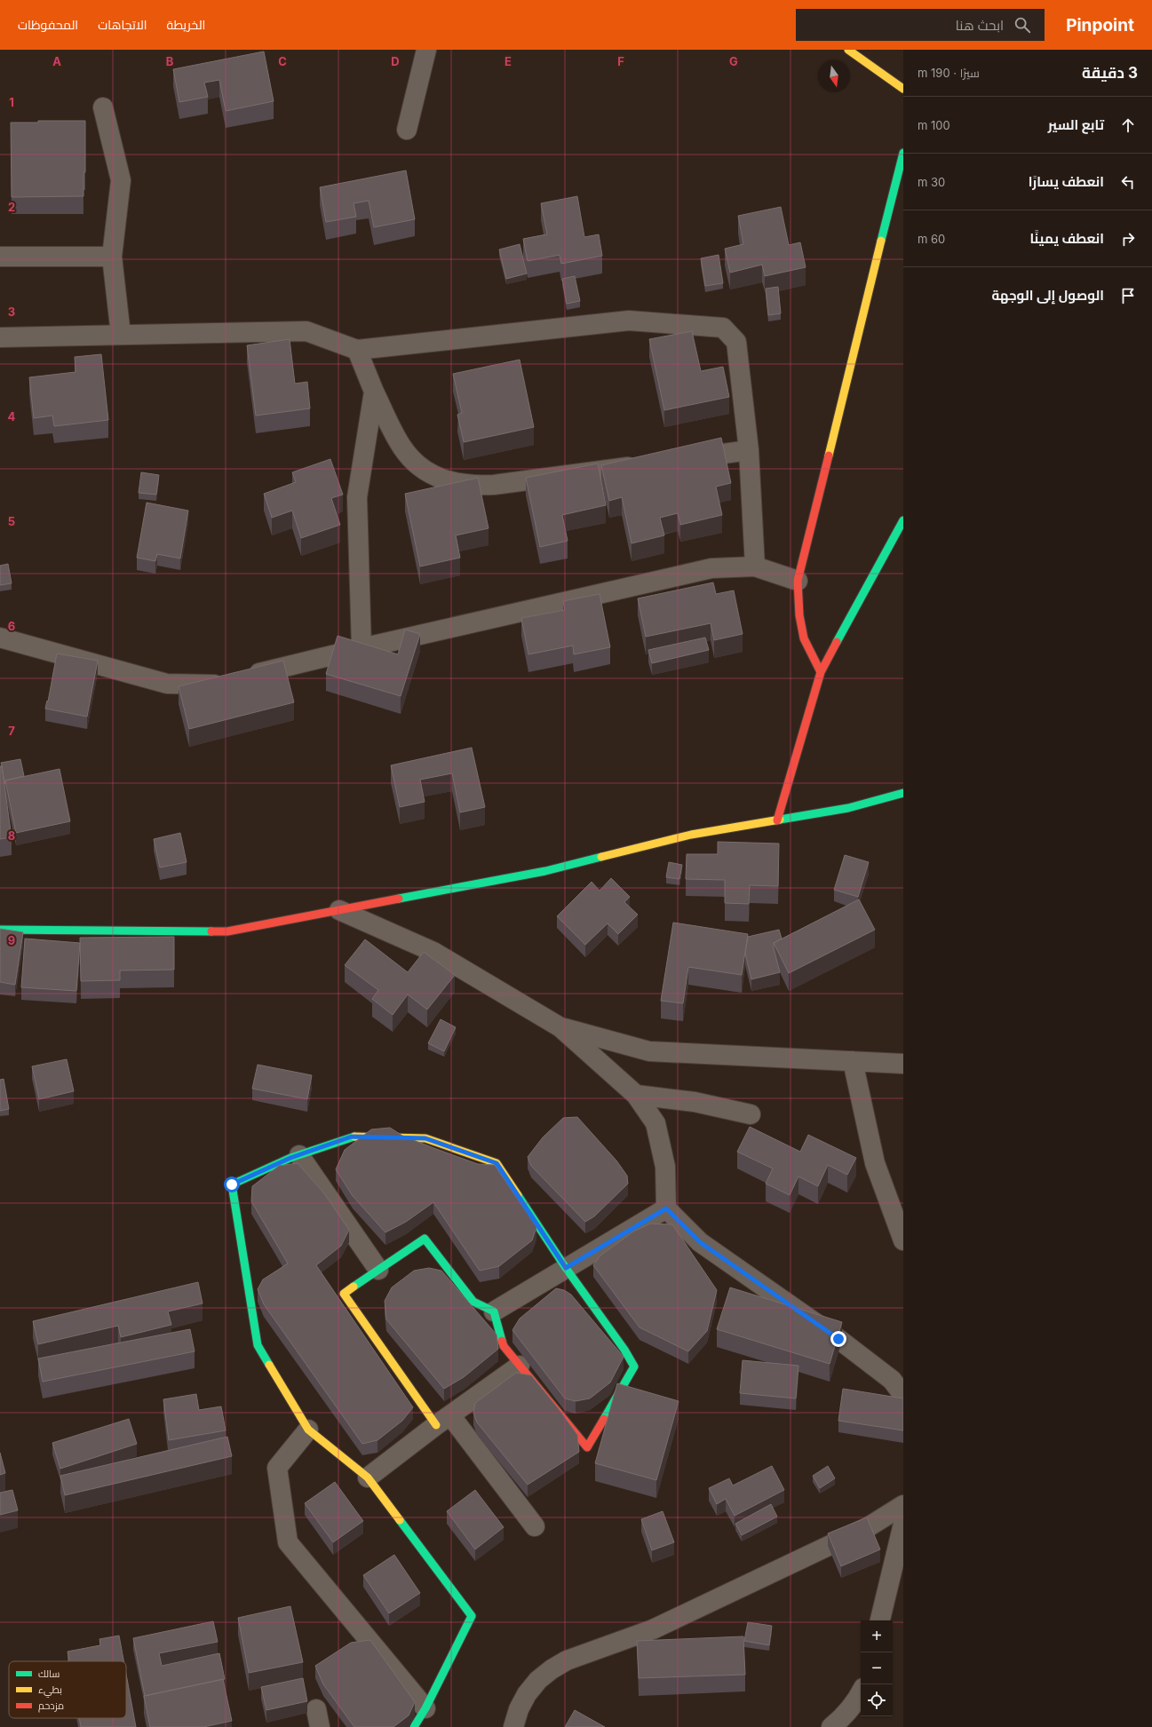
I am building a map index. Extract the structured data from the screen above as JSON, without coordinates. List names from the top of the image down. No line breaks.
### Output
{"legend":["سالك","بطيء","مزدحم"],"north":"bottom","page":{"header":"Pinpoint","search":"ابحث هنا","nav":["الخريطة","الاتجاهات","المحفوظات"],"heading":["3 دقيقة","سيرًا · 190 m"],"list":[["تابع السير","100 m"],["انعطف يسارًا","30 m"],["انعطف يمينًا","60 m"],"الوصول إلى الوجهة"],"map_buttons":["+","−"]},"grid":{"columns":["A","B","C","D","E","F","G"],"rows":["1","2","3","4","5","6","7","8","9"]}}
